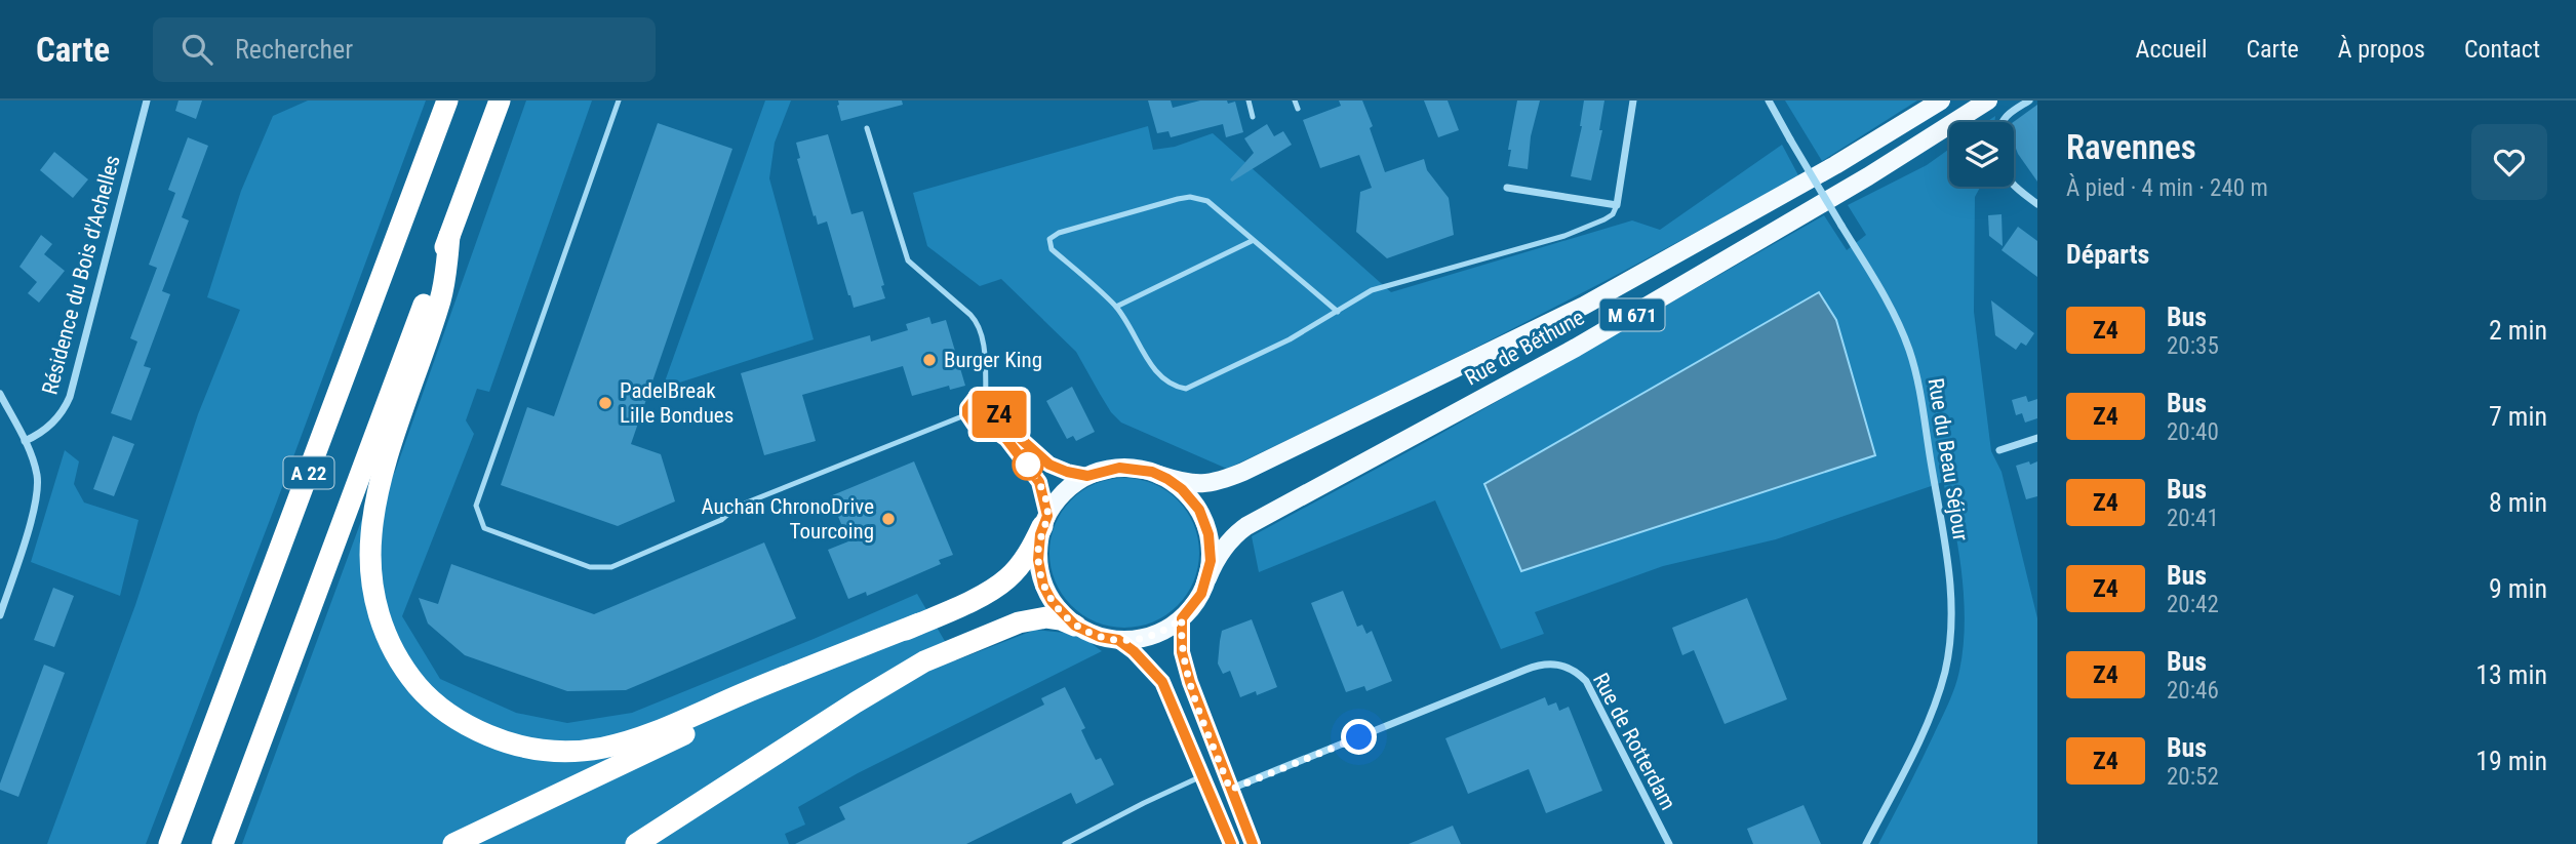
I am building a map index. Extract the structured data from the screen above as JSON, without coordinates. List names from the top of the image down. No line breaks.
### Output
{"streets":{"highway":["A 22"],"main road":["M 671","Rue de Béthune"],"street":["Résidence du Bois d'Achelles","Rue du Beau Séjour","Rue de Rotterdam"]},"places":["Burger King","PadelBreak Lille Bondues","Auchan ChronoDrive Tourcoing"],"lines":["bus line Z4"],"page":{"header":"Carte","search":"Rechercher","nav":["Accueil","Carte","À propos","Contact"],"on_map":"Z4","heading":[["Ravennes","À pied · 4 min · 240 m"],"Départs"],"list":[{"mark":"Z4","name":"Bus","note":"20:35","value":"2 min"},{"mark":"Z4","name":"Bus","note":"20:40","value":"7 min"},{"mark":"Z4","name":"Bus","note":"20:41","value":"8 min"},{"mark":"Z4","name":"Bus","note":"20:42","value":"9 min"},{"mark":"Z4","name":"Bus","note":"20:46","value":"13 min"},{"mark":"Z4","name":"Bus","note":"20:52","value":"19 min"}]}}
